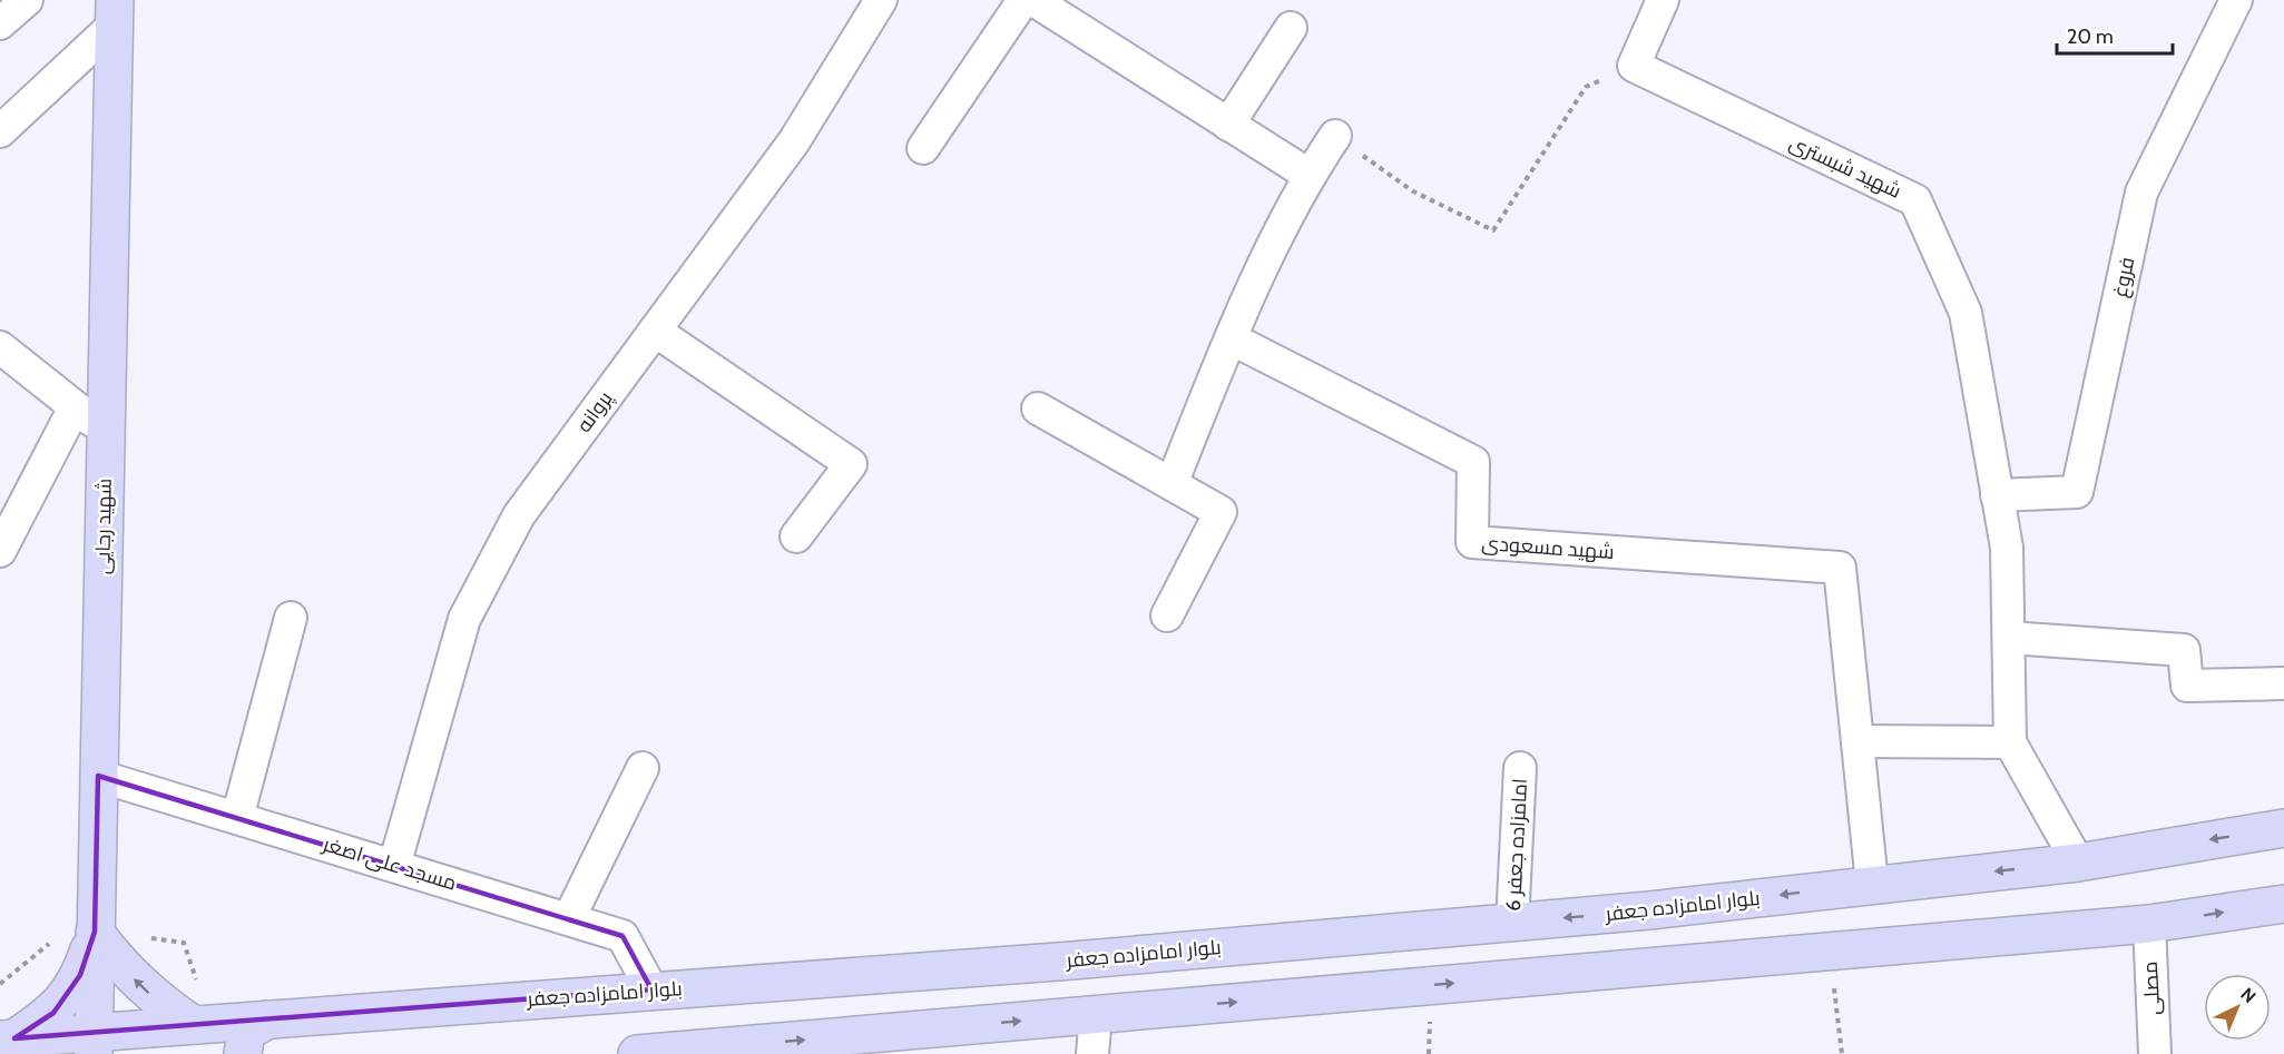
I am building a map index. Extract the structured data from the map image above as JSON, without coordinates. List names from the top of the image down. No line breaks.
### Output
{"streets":{"main road":["شهید رجایی","بلوار امامزاده جعفر"],"street":["شهید شبستری","فروغ","پروانه","شهید مسعودی","امامزاده جعفر 6","مسجد علی اصغر","مصلی"]},"crossings":[["شهید شبستری","فروغ"],["شهید شبستری","بلوار امامزاده جعفر"],["پروانه","مسجد علی اصغر"],["شهید رجایی","مسجد علی اصغر"],["شهید رجایی","بلوار امامزاده جعفر"],["شهید مسعودی","بلوار امامزاده جعفر"],["امامزاده جعفر 6","بلوار امامزاده جعفر"],["مسجد علی اصغر","بلوار امامزاده جعفر"]],"scale_bar":"20 m","north":"top right"}
